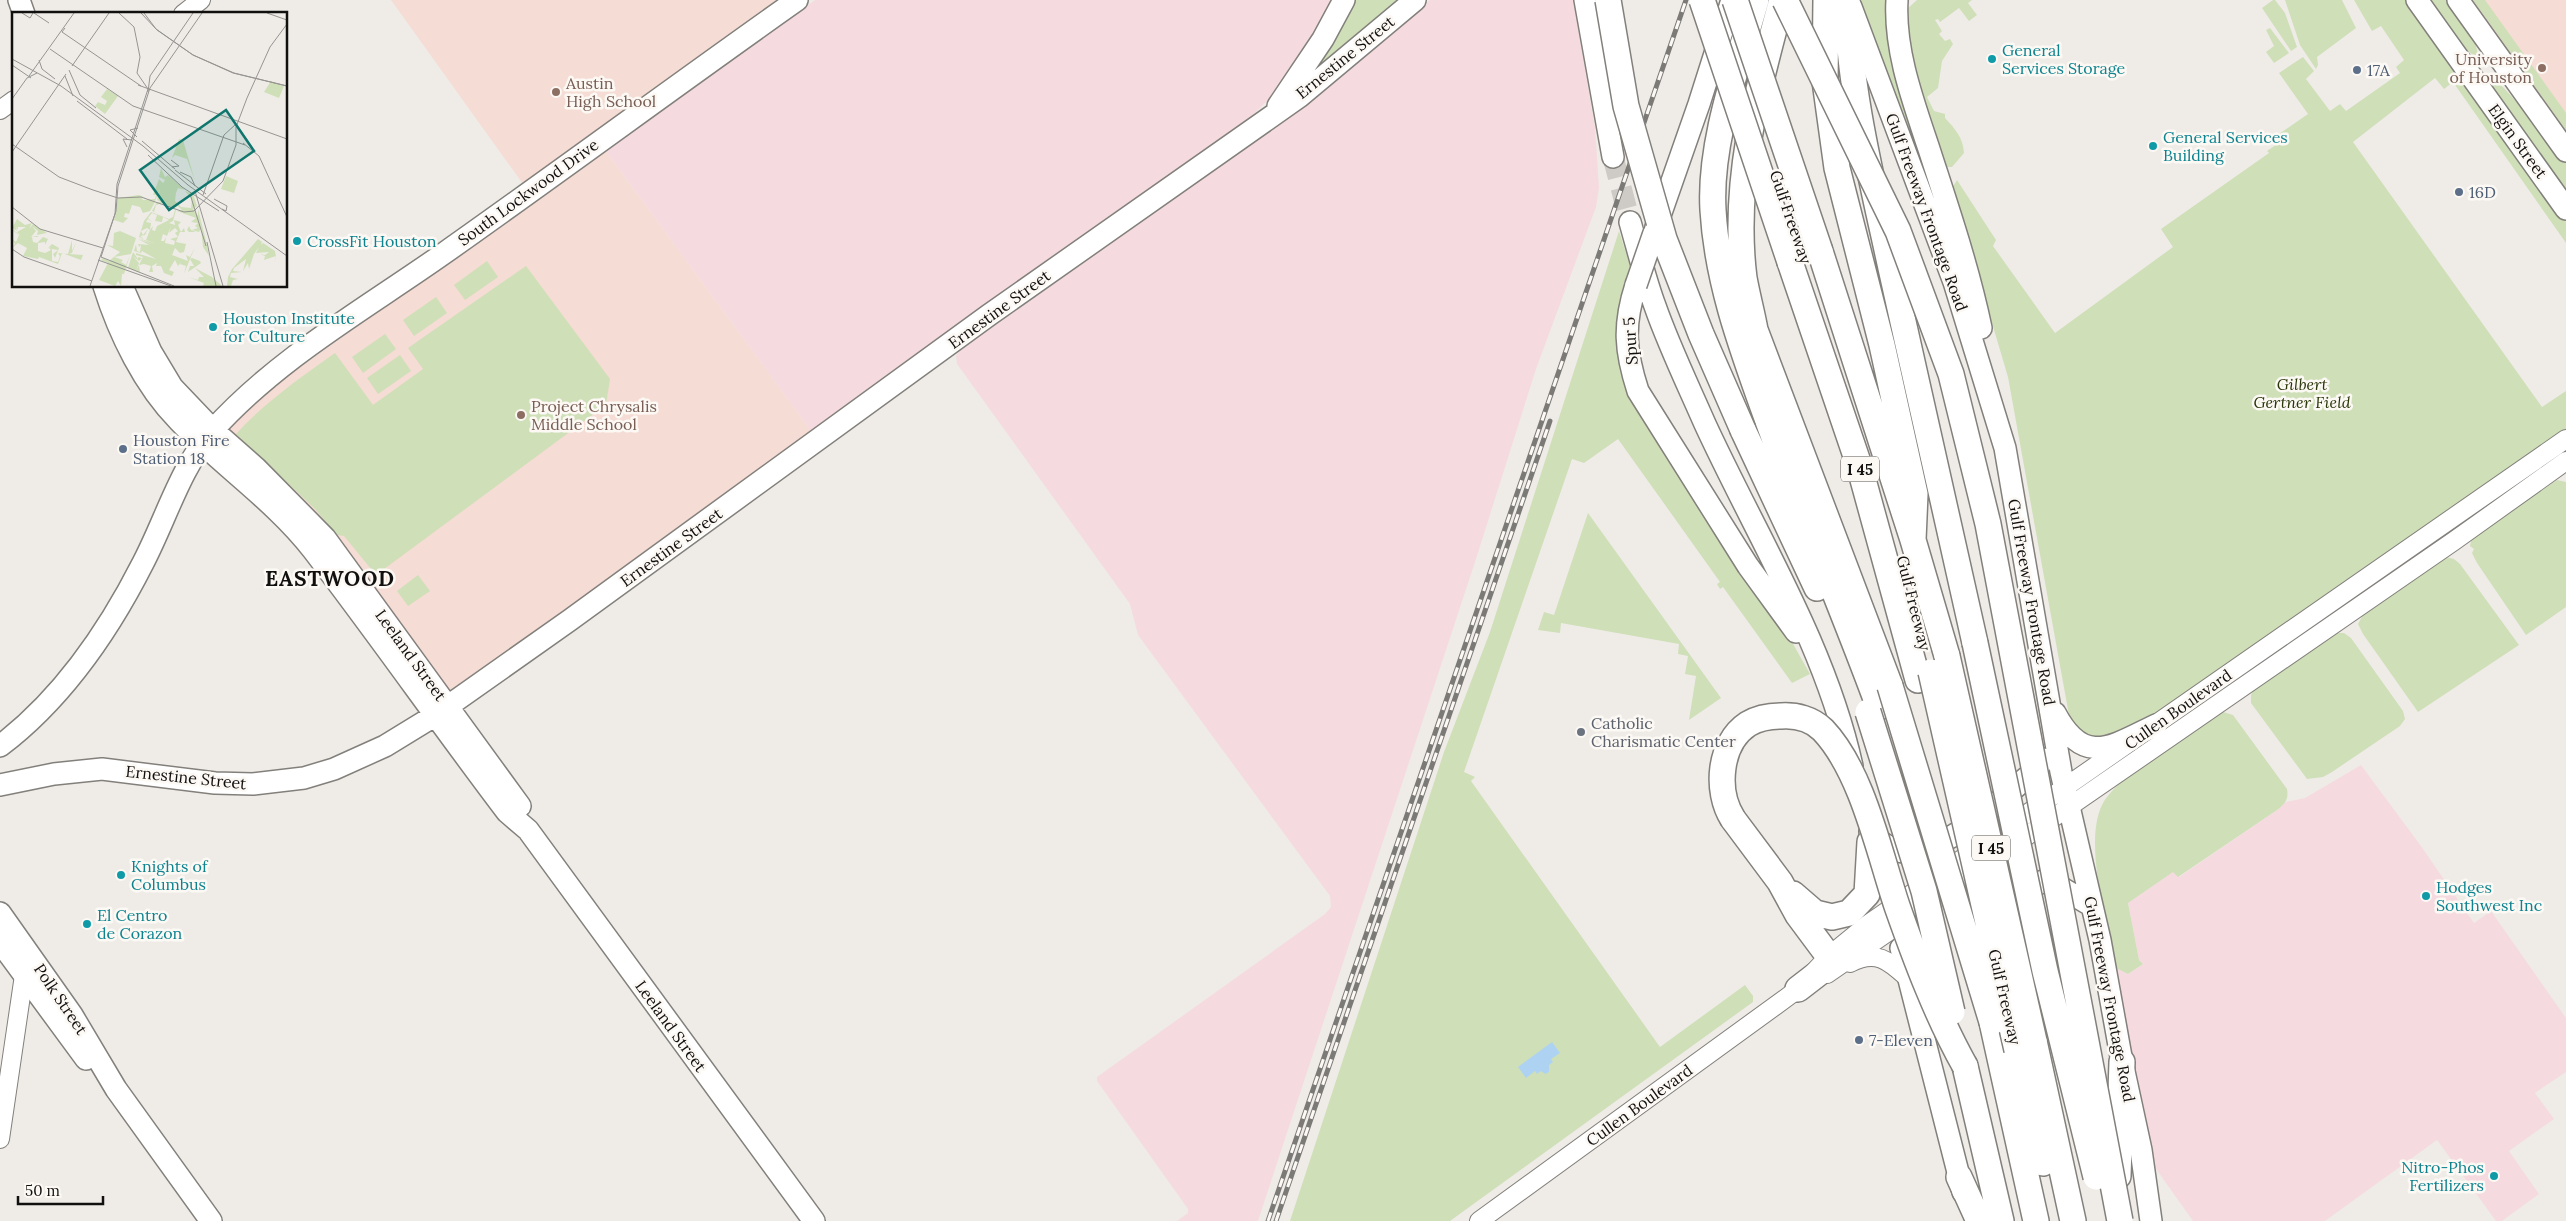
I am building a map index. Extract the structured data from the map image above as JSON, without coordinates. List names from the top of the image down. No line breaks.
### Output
{"streets":{"highway":["Gulf Freeway","I 45"],"main road":["Ernestine Street","Elgin Street","South Lockwood Drive","Gulf Freeway Frontage Road","Spur 5","Leeland Street","Polk Street"],"street":["Cullen Boulevard"]},"crossings":[["Ernestine Street","Leeland Street"],["South Lockwood Drive","Leeland Street"],["Gulf Freeway Frontage Road","Cullen Boulevard"],["Gulf Freeway","Spur 5"]],"districts":["EASTWOOD"],"parks":["Gilbert Gertner Field"],"places":["General Services Storage","University of Houston","17A","Austin High School","General Services Building","16D","CrossFit Houston","Houston Institute for Culture","Project Chrysalis Middle School","Houston Fire Station 18","Catholic Charismatic Center","Knights of Columbus","Hodges Southwest Inc","El Centro de Corazon","7-Eleven","Nitro-Phos Fertilizers"],"scale_bar":"50 m"}
